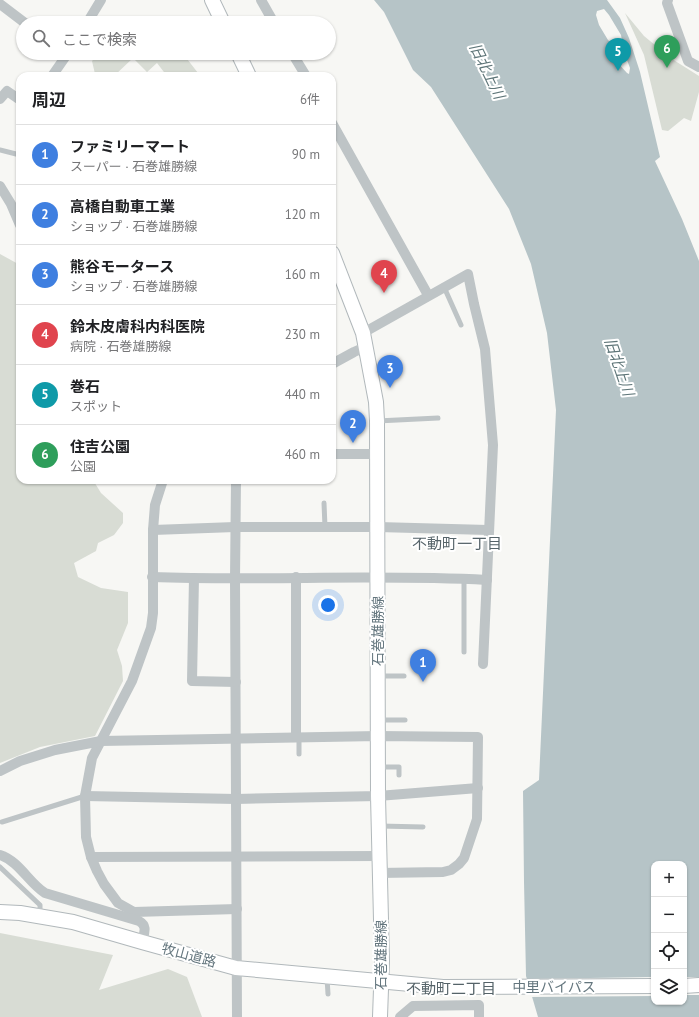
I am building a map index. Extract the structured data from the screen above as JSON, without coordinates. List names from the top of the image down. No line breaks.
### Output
{"streets":{"main road":["石巻雄勝線","牧山道路","中里バイパス"]},"crossings":[["石巻雄勝線","牧山道路"],["石巻雄勝線","中里バイパス"],["牧山道路","中里バイパス"]],"districts":["不動町一丁目","不動町二丁目"],"water":["旧北上川"],"page":{"search":"ここで検索","pins":["6","5","4","3","2","1"],"heading":["周辺","6件"],"list":[{"mark":"1","name":"ファミリーマート","note":"スーパー · 石巻雄勝線","value":"90 m"},{"mark":"2","name":"高橋自動車工業","note":"ショップ · 石巻雄勝線","value":"120 m"},{"mark":"3","name":"熊谷モータース","note":"ショップ · 石巻雄勝線","value":"160 m"},{"mark":"4","name":"鈴木皮膚科内科医院","note":"病院 · 石巻雄勝線","value":"230 m"},{"mark":"5","name":"巻石","note":"スポット","value":"440 m"},{"mark":"6","name":"住吉公園","note":"公園","value":"460 m"}],"map_buttons":["+","−"]}}
